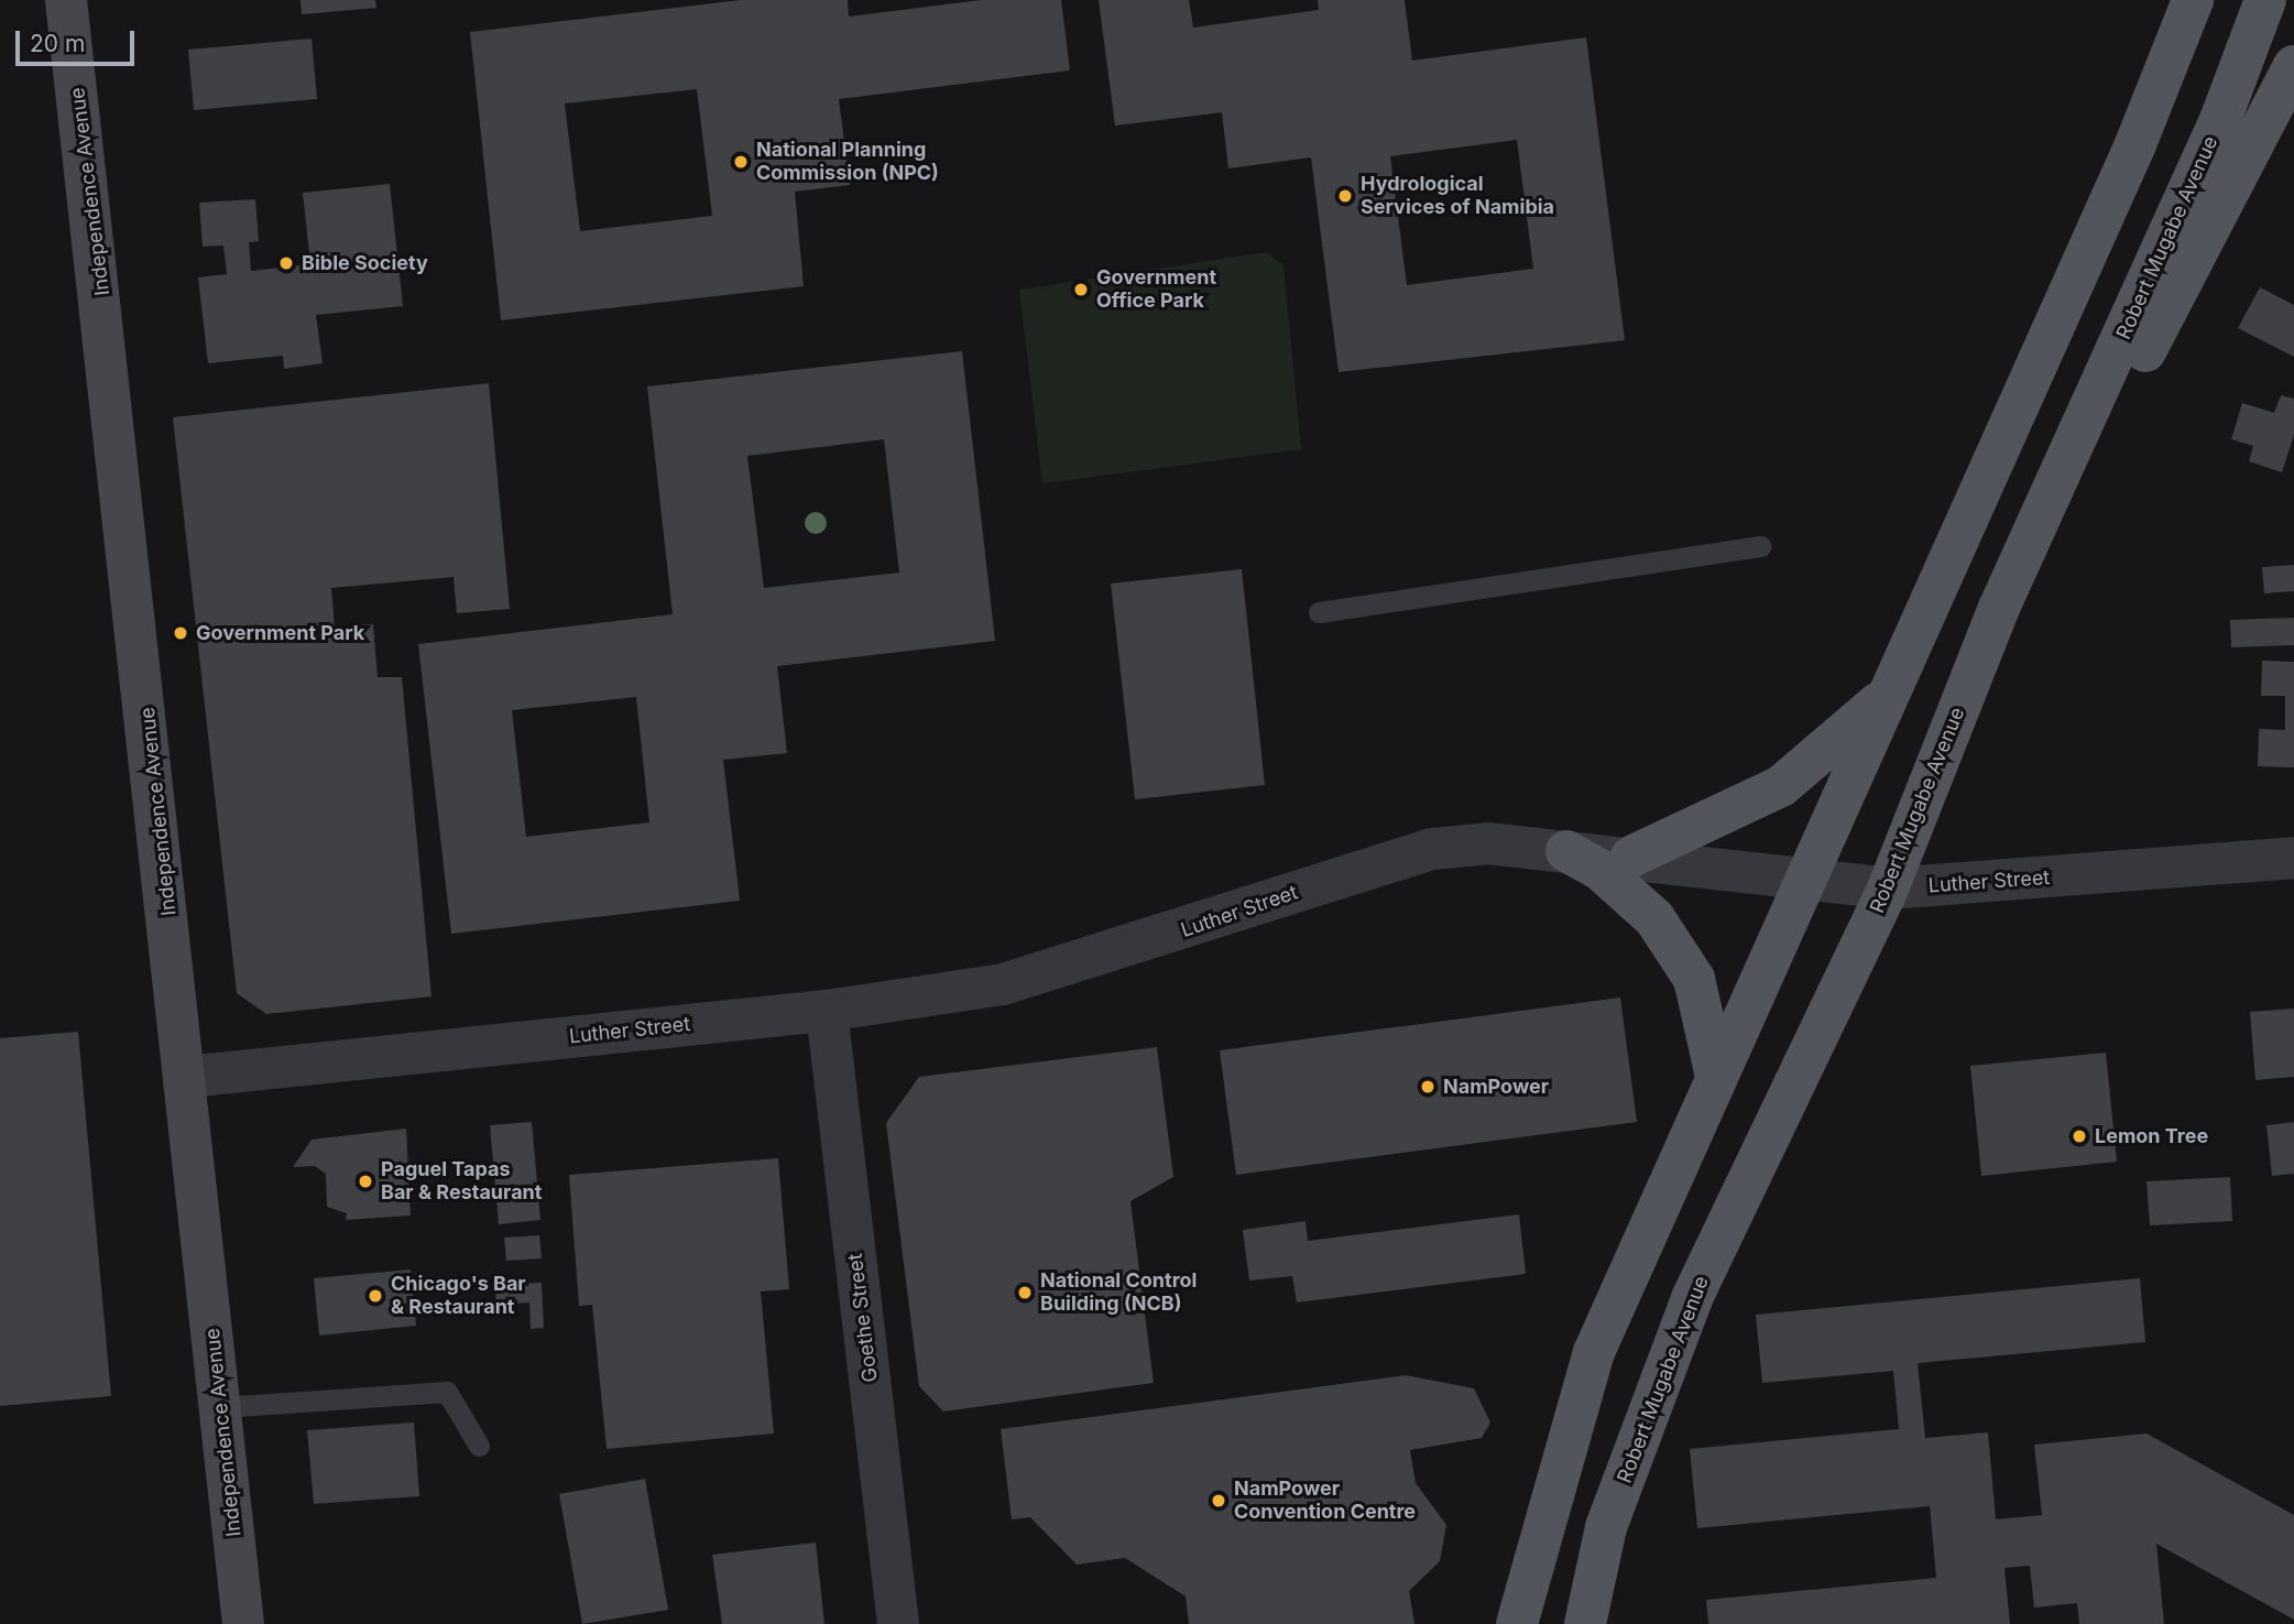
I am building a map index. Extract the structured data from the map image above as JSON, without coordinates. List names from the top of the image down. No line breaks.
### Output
{"streets":{"main road":["Independence Avenue","Robert Mugabe Avenue"],"street":["Luther Street","Goethe Street"]},"crossings":[["Independence Avenue","Luther Street"],["Robert Mugabe Avenue","Luther Street"],["Luther Street","Goethe Street"]],"places":["National Planning Commission (NPC)","Hydrological Services of Namibia","Bible Society","Government Office Park","Government Park","NamPower","Lemon Tree","Paguel Tapas Bar & Restaurant","National Control Building (NCB)","Chicago's Bar & Restaurant","NamPower Convention Centre"],"scale_bar":"20 m"}
